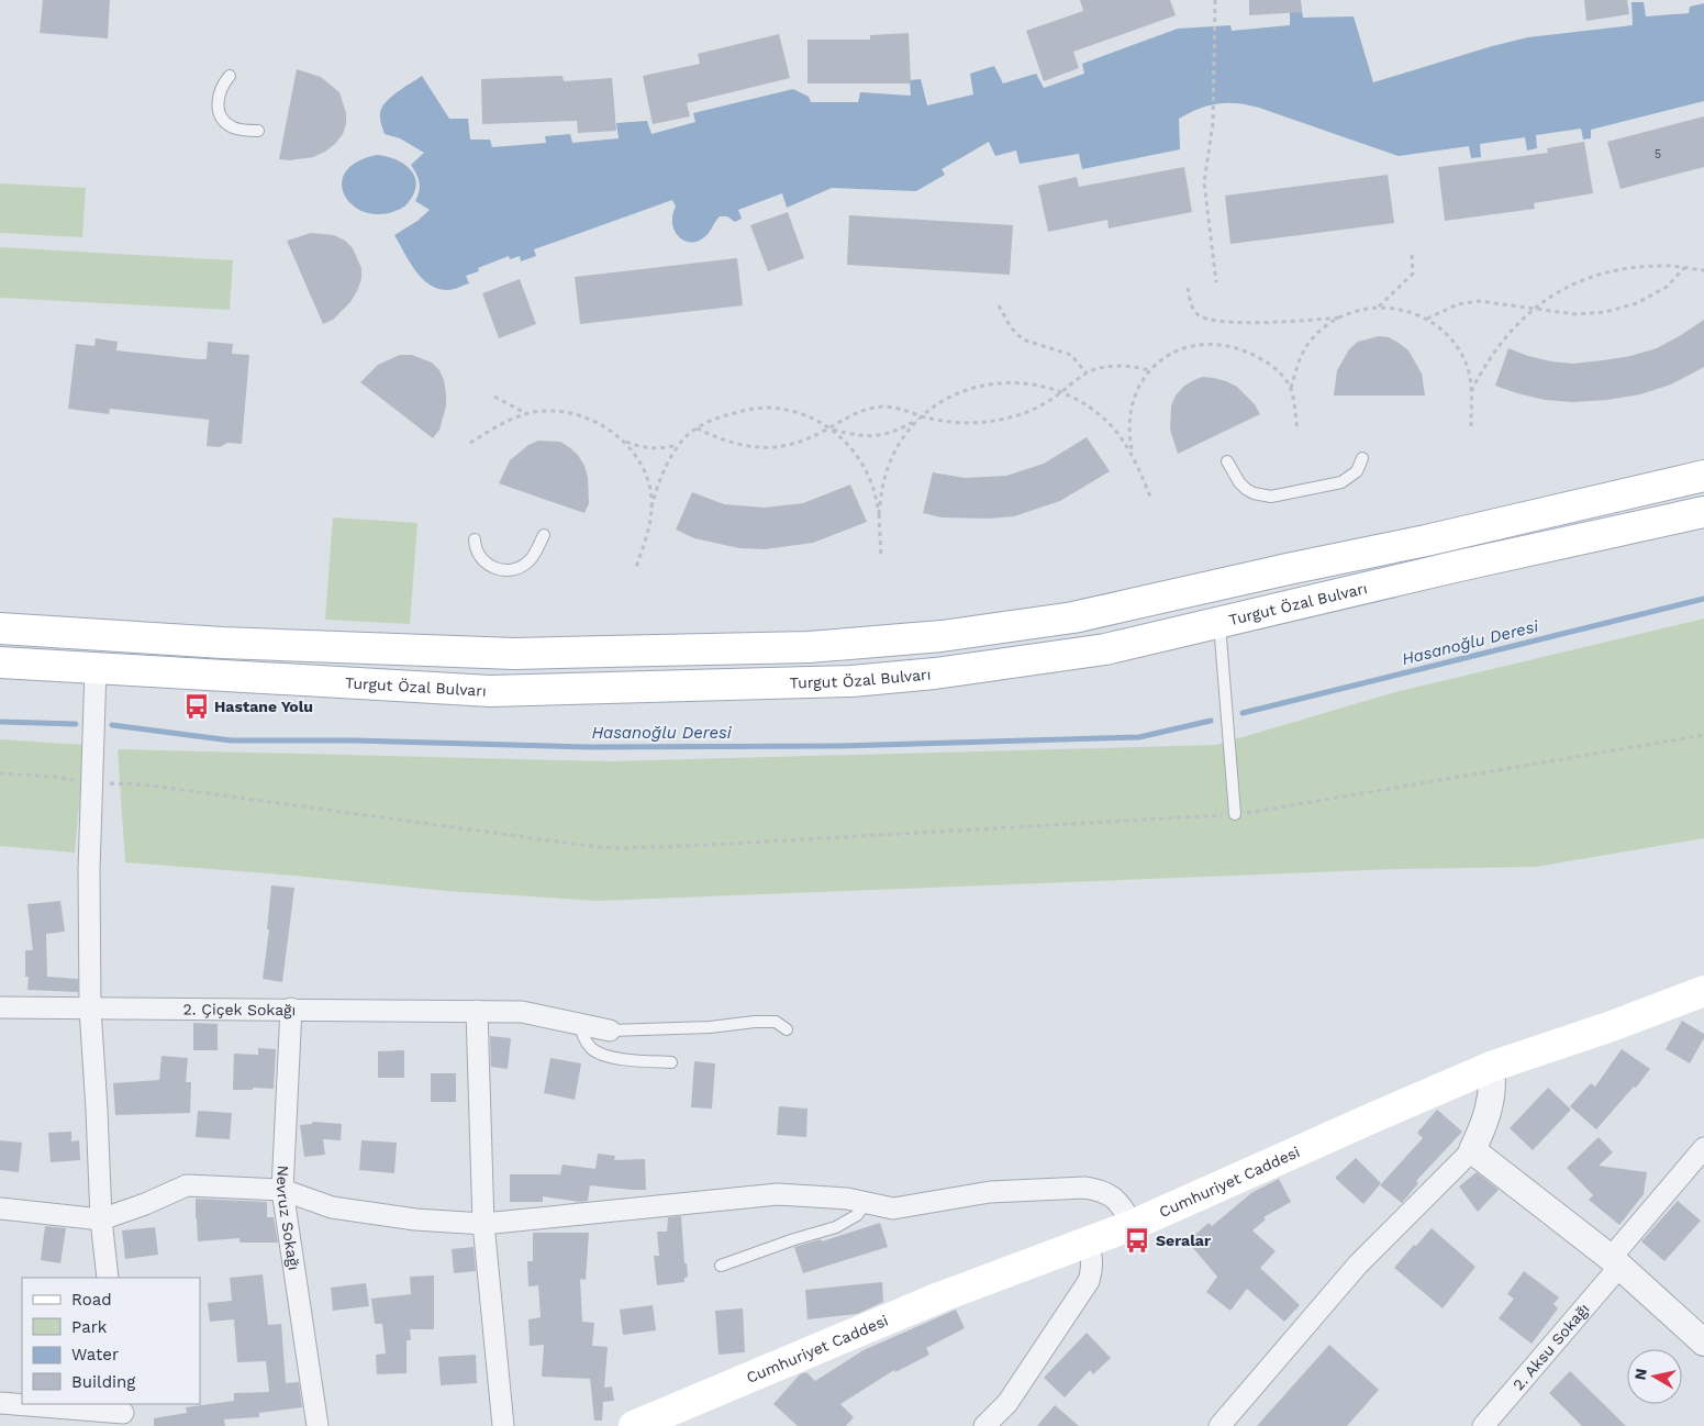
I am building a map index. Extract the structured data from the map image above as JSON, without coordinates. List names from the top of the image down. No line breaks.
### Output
{"streets":{"main road":["Turgut Özal Bulvarı","Cumhuriyet Caddesi"],"street":["2. Çiçek Sokağı","Nevruz Sokağı","2. Aksu Sokağı"]},"crossings":[["2. Çiçek Sokağı","Nevruz Sokağı"]],"water":["Hasanoğlu Deresi"],"places":{"bus stop":["Hastane Yolu","Seralar"]},"house_numbers":["5"],"legend":["Road","Park","Water","Building"],"north":"left"}
